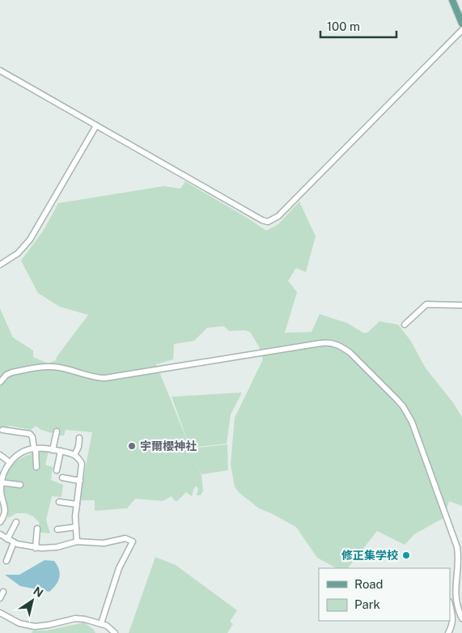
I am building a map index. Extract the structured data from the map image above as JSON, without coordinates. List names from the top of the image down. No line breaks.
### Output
{"places":["宇爾櫻神社","修正集学校"],"legend":["Road","Park"],"scale_bar":"100 m","north":"top right"}
